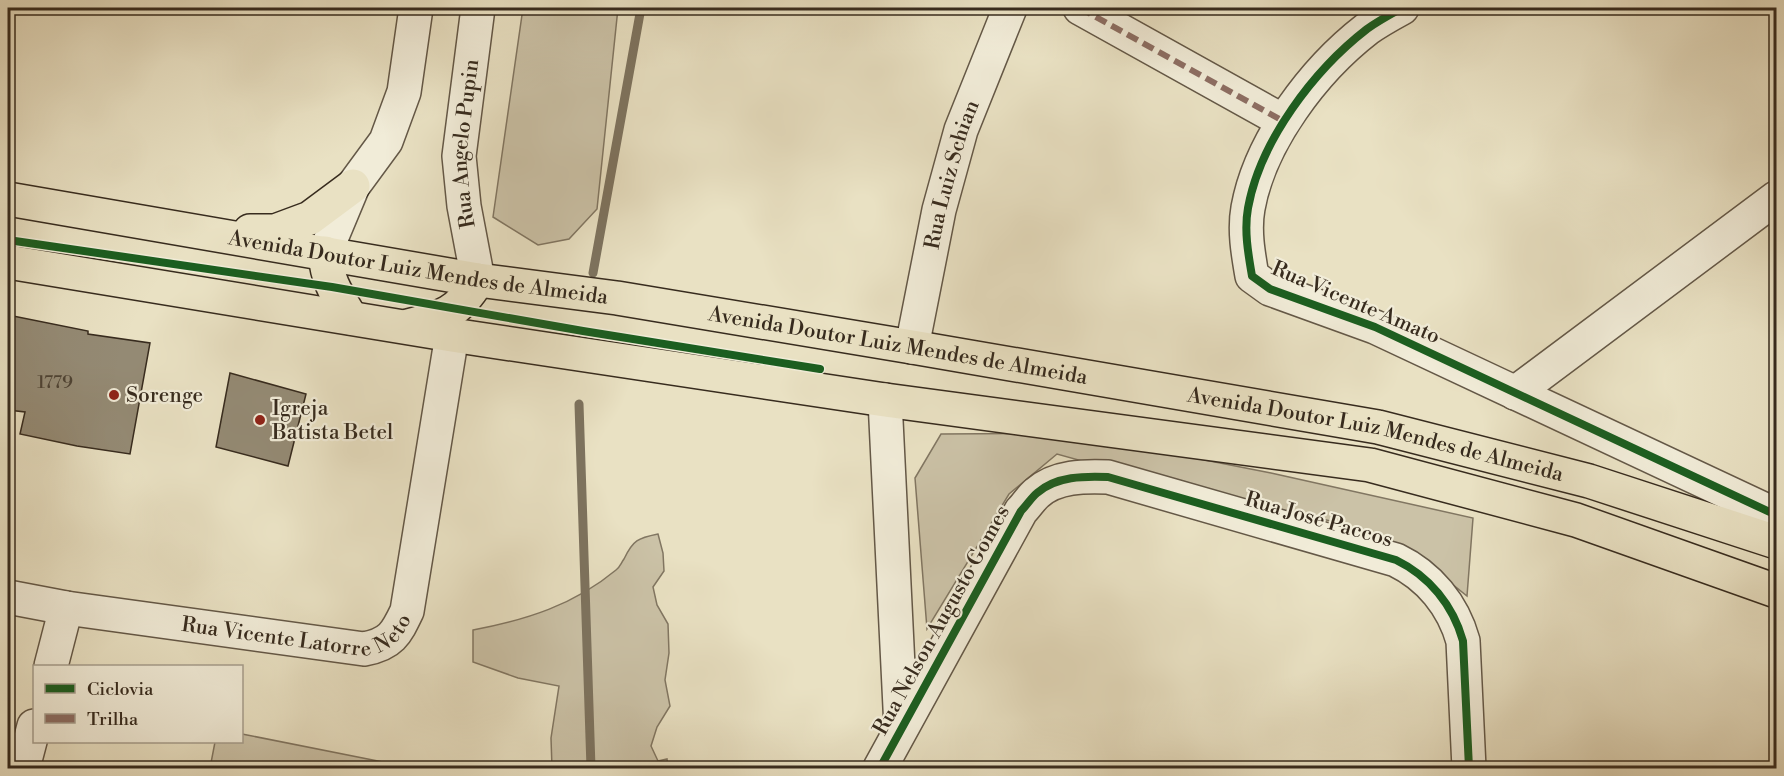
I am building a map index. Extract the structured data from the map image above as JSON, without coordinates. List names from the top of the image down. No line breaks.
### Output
{"streets":{"main road":["Avenida Doutor Luiz Mendes de Almeida"],"street":["Rua Angelo Pupin","Rua Luiz Schian","Rua Vicente Amato","Rua José Paccos","Rua Vicente Latorre Neto","Rua Nelson Augusto Gomes"]},"crossings":[["Rua Angelo Pupin","Avenida Doutor Luiz Mendes de Almeida"],["Rua Luiz Schian","Avenida Doutor Luiz Mendes de Almeida"],["Avenida Doutor Luiz Mendes de Almeida","Rua Vicente Amato"],["Avenida Doutor Luiz Mendes de Almeida","Rua Vicente Latorre Neto"],["Rua José Paccos","Rua Nelson Augusto Gomes"]],"places":["Sorenge","Igreja Batista Betel"],"house_numbers":["1779"],"legend":["Ciclovia","Trilha"]}
